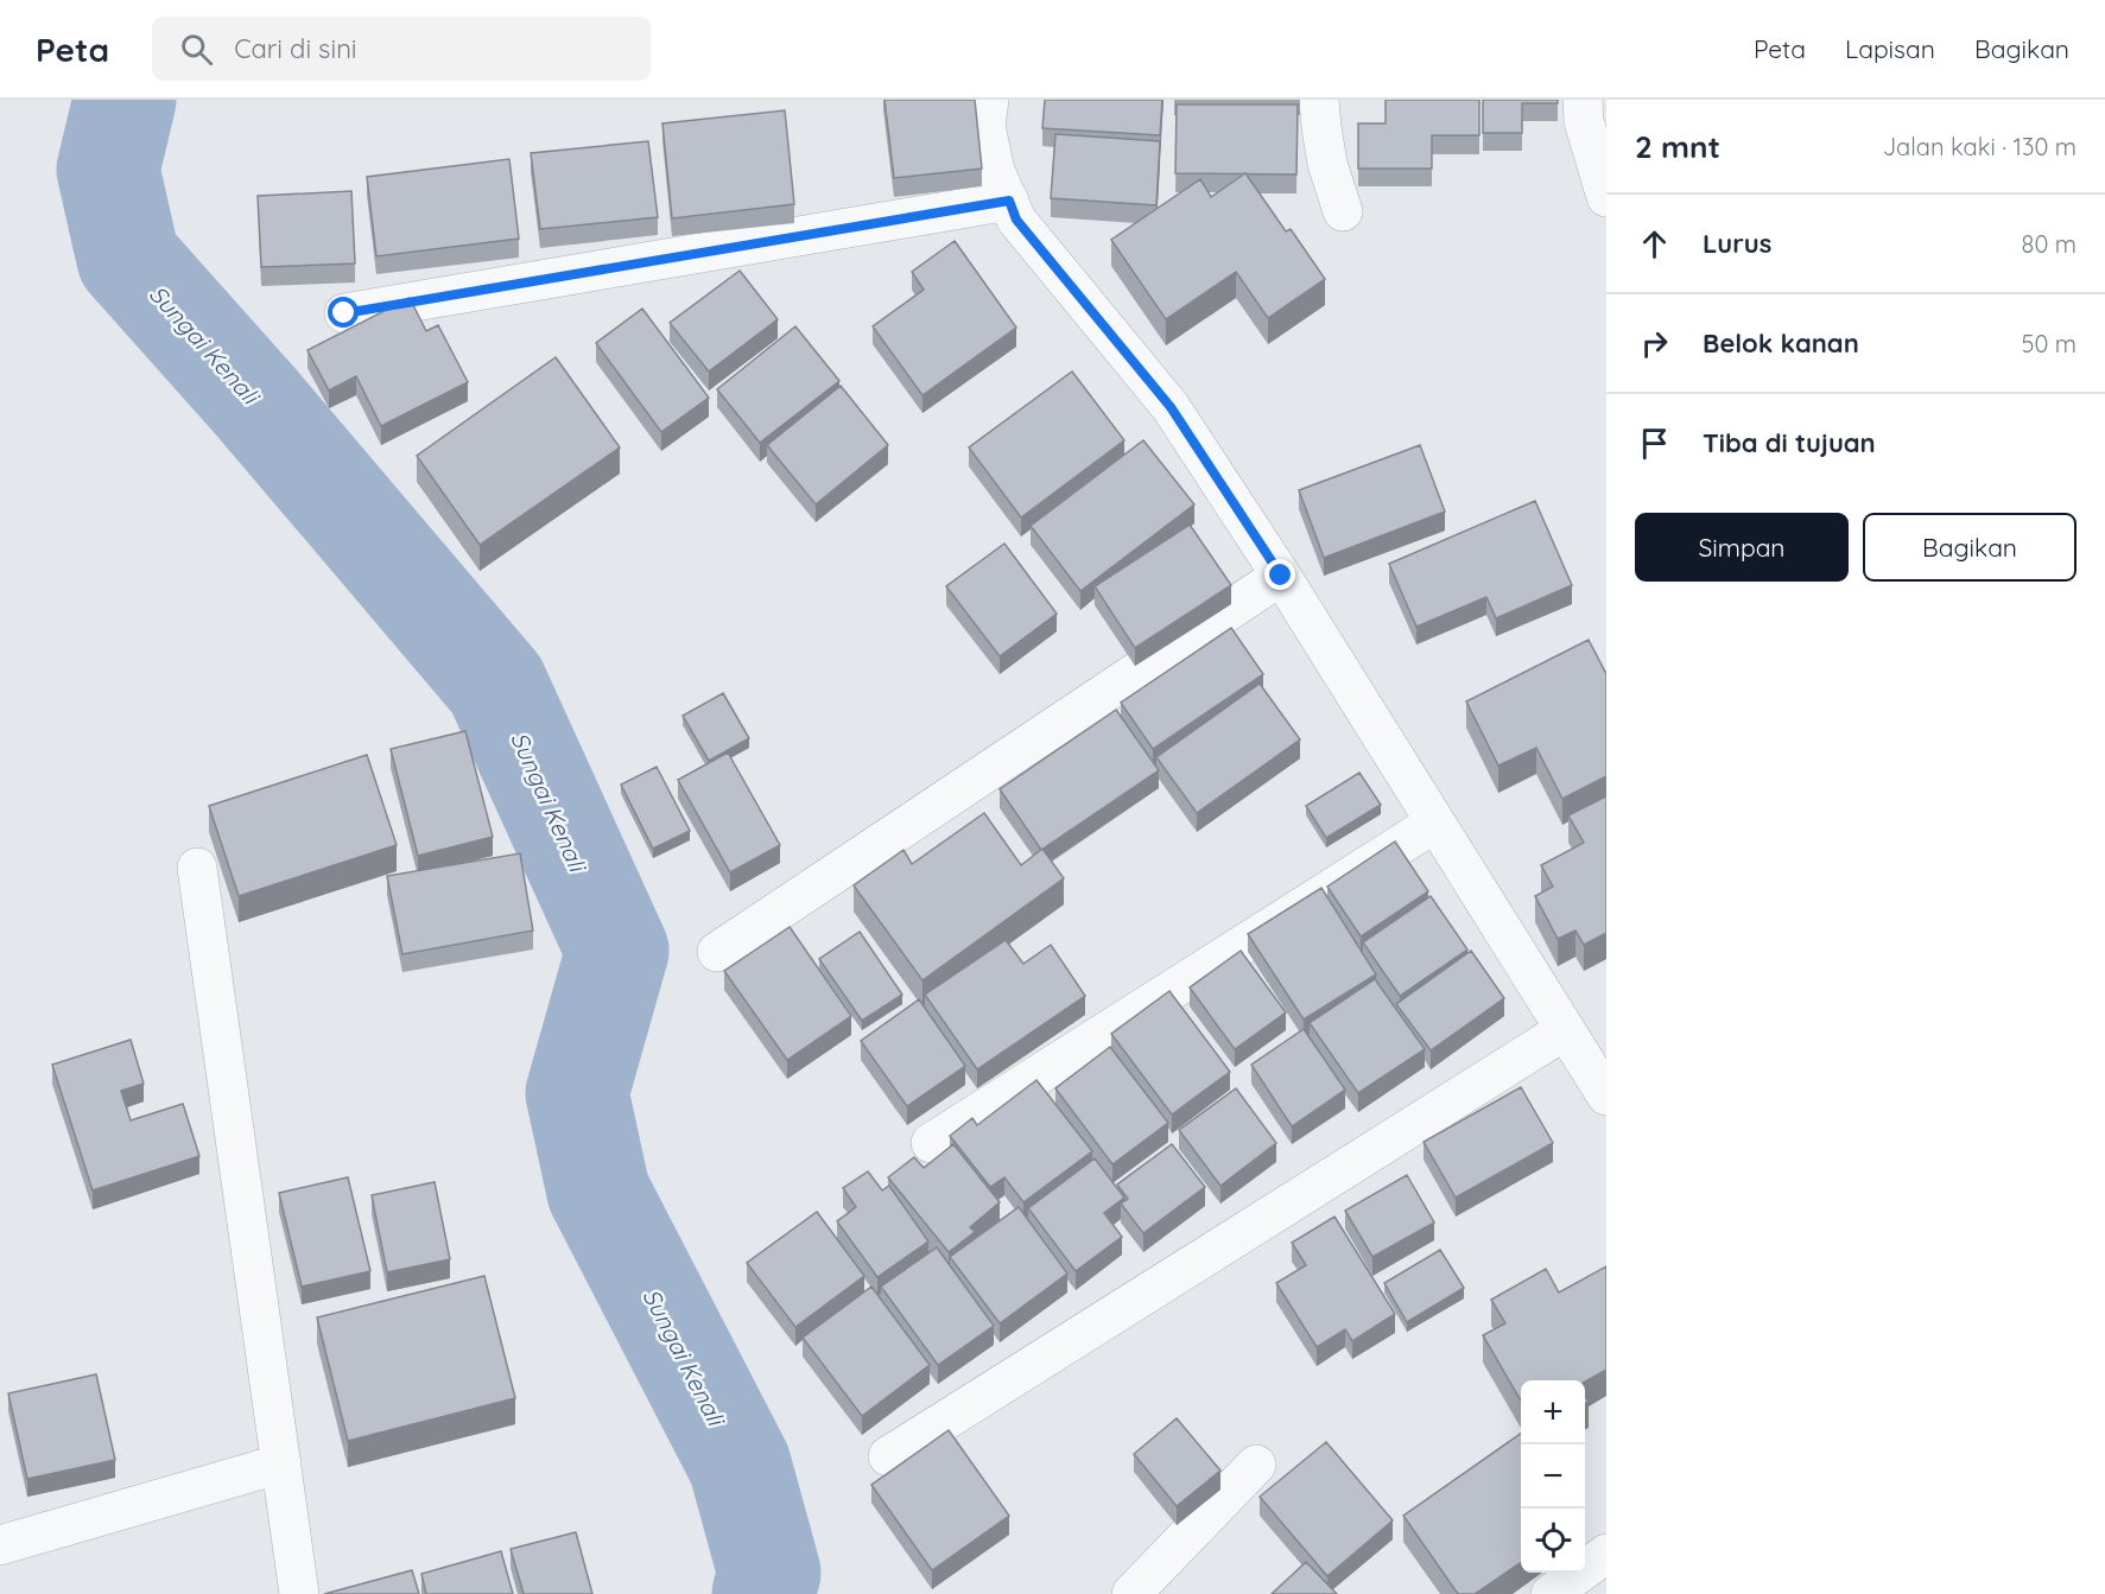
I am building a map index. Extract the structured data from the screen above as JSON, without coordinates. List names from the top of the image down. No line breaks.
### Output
{"water":["Sungai Kenali"],"page":{"header":"Peta","search":"Cari di sini","nav":["Peta","Lapisan","Bagikan"],"heading":["2 mnt","Jalan kaki · 130 m"],"list":[["Lurus","80 m"],["Belok kanan","50 m"],"Tiba di tujuan"],"buttons":["Simpan","Bagikan"],"map_buttons":["+","−"]}}
